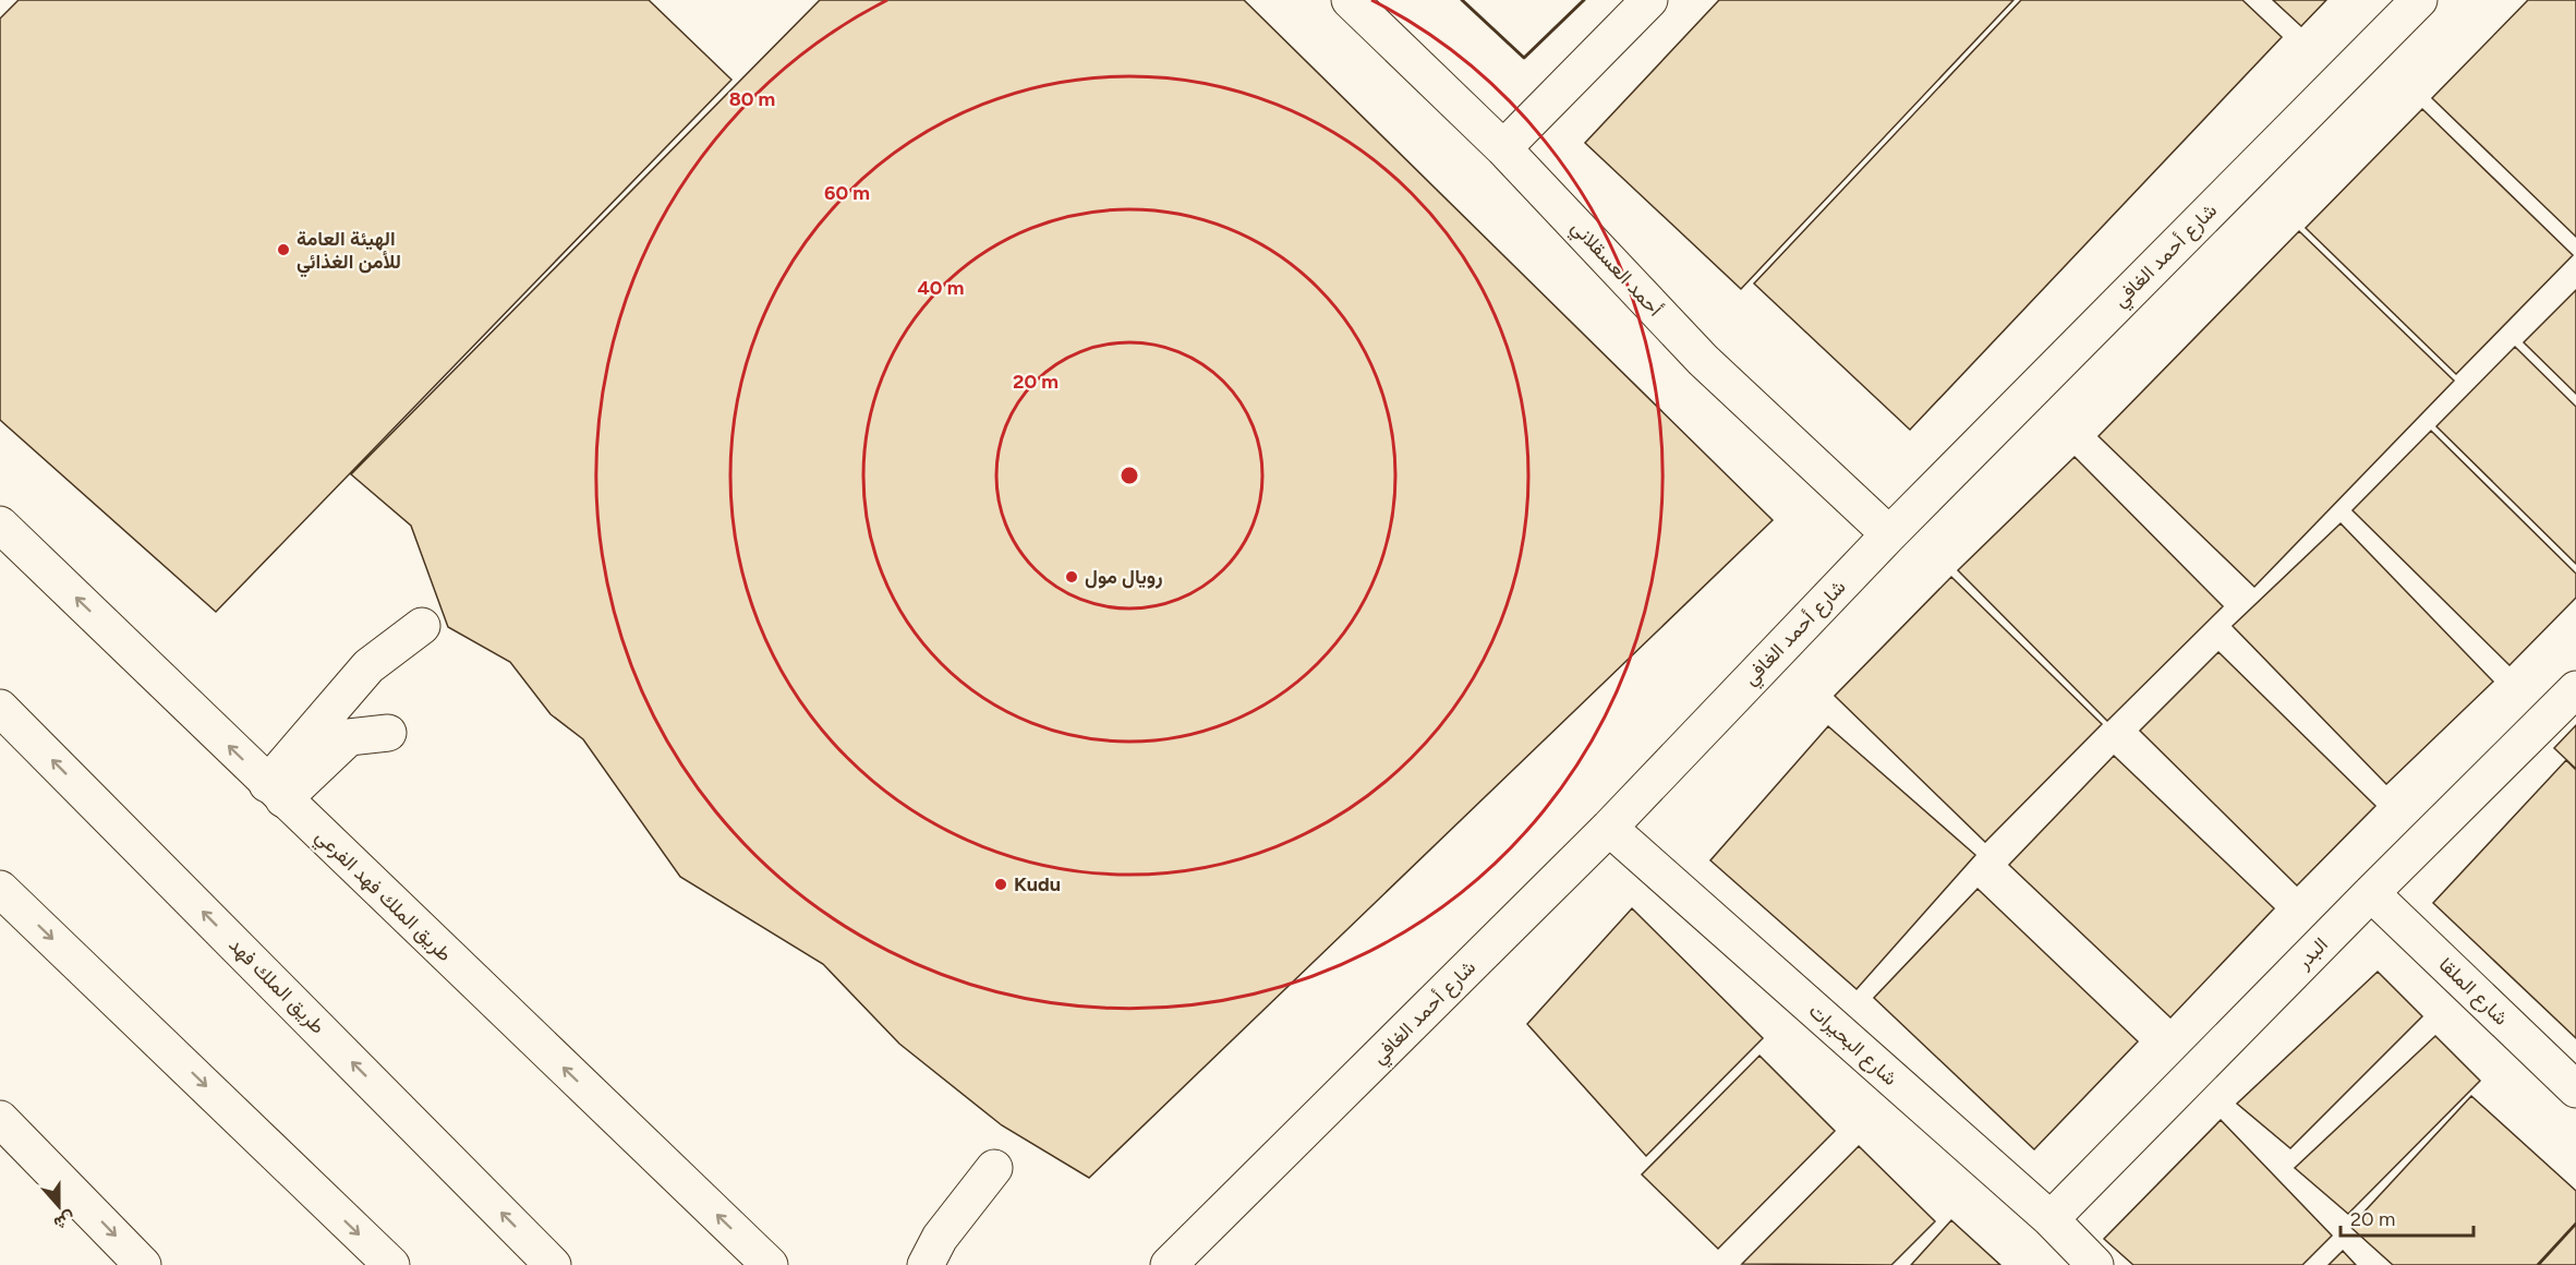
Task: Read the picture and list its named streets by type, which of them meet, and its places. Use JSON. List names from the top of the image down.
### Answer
{
  "streets": {
    "main road": [
      "شارع أحمد الغافي",
      "أحمد العسقلاني",
      "طريق الملك فهد الفرعي",
      "البدر",
      "طريق الملك فهد",
      "شارع الملقا",
      "شارع البحيرات"
    ]
  },
  "crossings": [
    ["شارع أحمد الغافي", "أحمد العسقلاني"],
    ["شارع أحمد الغافي", "شارع البحيرات"],
    ["البدر", "شارع الملقا"],
    ["البدر", "شارع البحيرات"]
  ],
  "places": ["الهيئة العامة للأمن الغذائي", "رويال مول", "Kudu"],
  "scale_bar": "20 m",
  "north": "bottom",
  "rings": [
    "80 m",
    "60 m",
    "40 m",
    "20 m"
  ]
}
